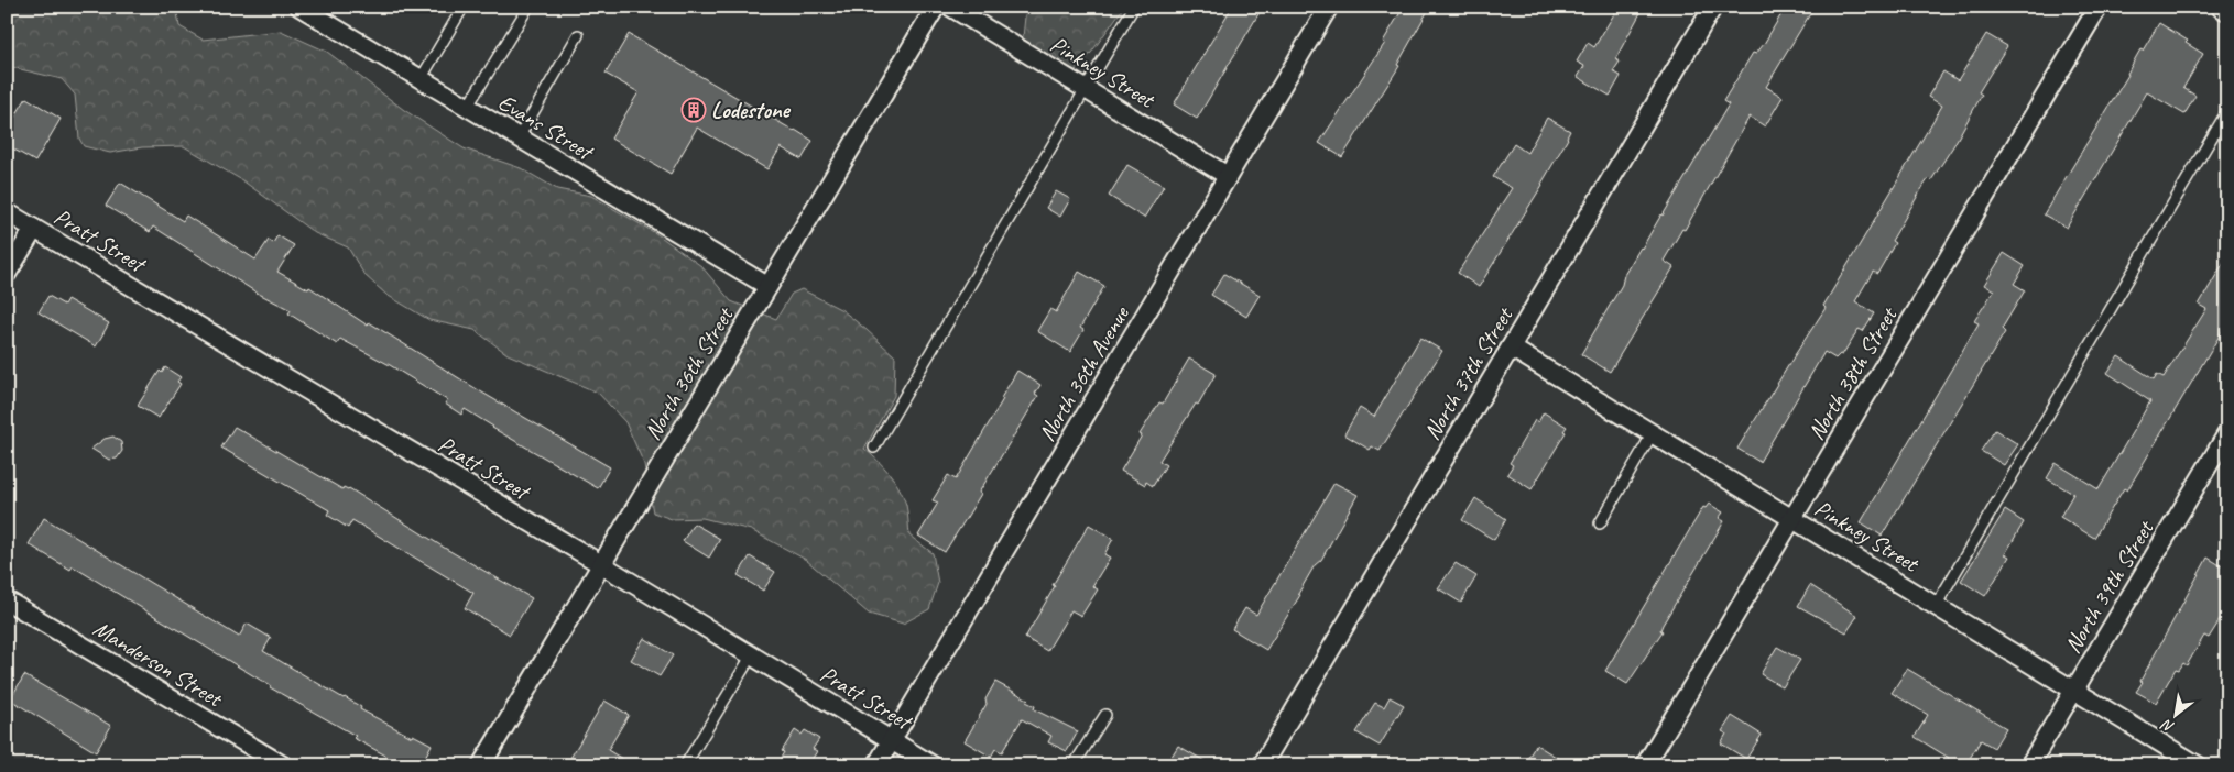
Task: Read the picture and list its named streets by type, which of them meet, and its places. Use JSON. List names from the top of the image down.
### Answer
{
  "streets": {
    "street": [
      "Pinkney Street",
      "Evans Street",
      "Pratt Street",
      "North 36th Street",
      "North 36th Avenue",
      "North 37th Street",
      "North 38th Street",
      "North 39th Street",
      "Manderson Street"
    ]
  },
  "crossings": [
    ["Pinkney Street", "North 36th Avenue"],
    ["Pinkney Street", "North 37th Street"],
    ["Pinkney Street", "North 38th Street"],
    ["Pinkney Street", "North 39th Street"],
    ["Evans Street", "North 36th Street"],
    ["Pratt Street", "North 36th Street"],
    ["Pratt Street", "North 36th Avenue"]
  ],
  "places": {
    "building": ["Lodestone"]
  },
  "north": "bottom left"
}
